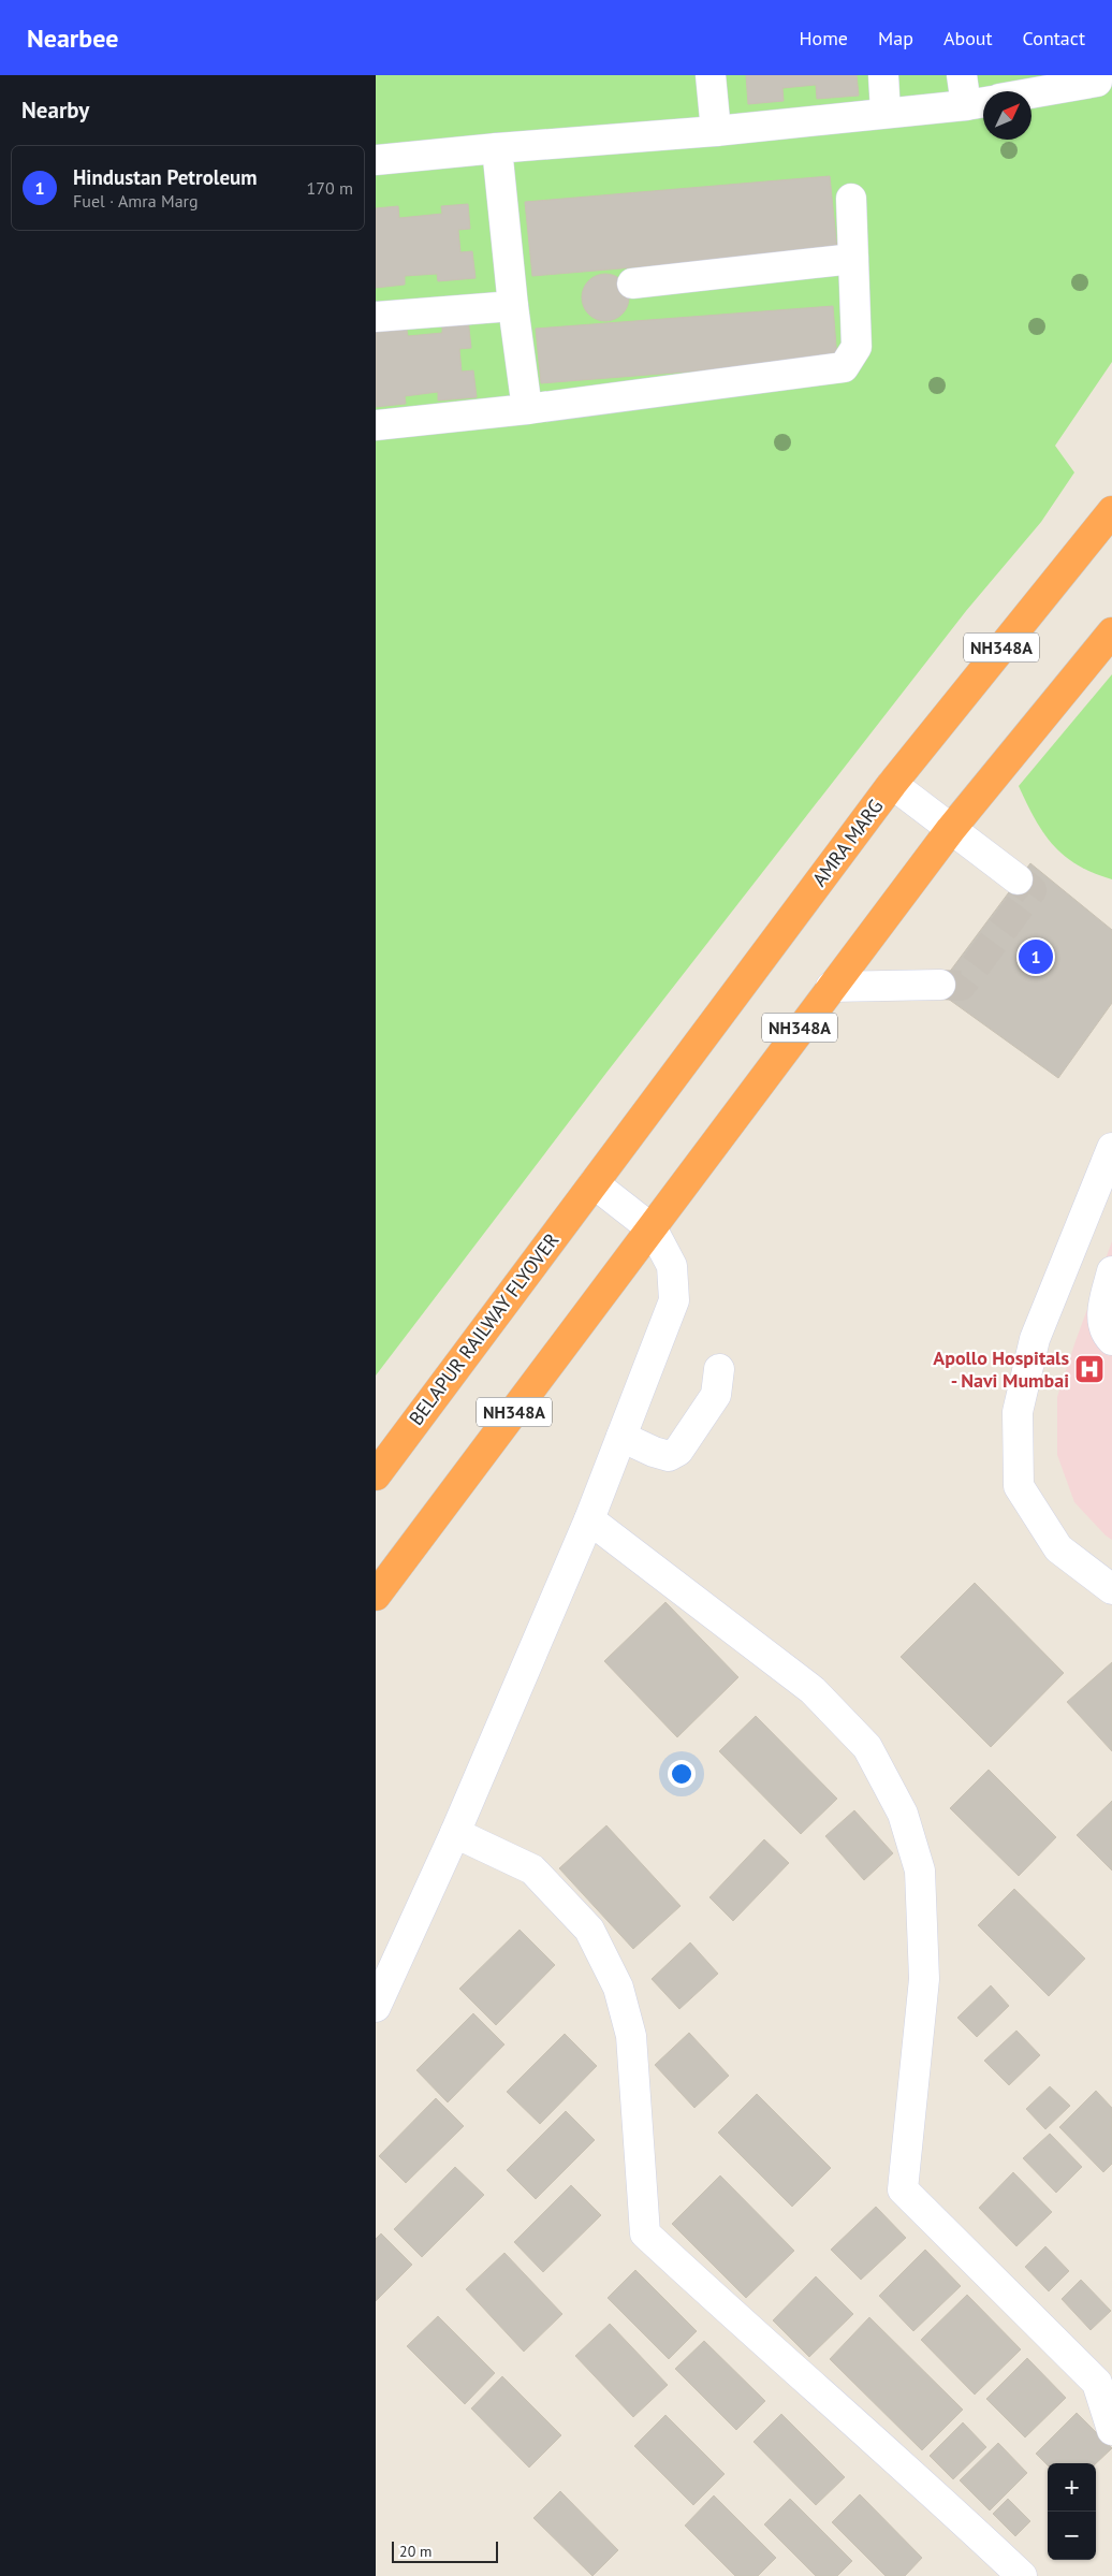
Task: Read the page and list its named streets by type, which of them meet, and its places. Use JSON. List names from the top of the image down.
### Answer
{
  "streets": {
    "highway": ["NH348A", "AMRA MARG", "BELAPUR RAILWAY FLYOVER"]
  },
  "crossings": [
    ["AMRA MARG", "BELAPUR RAILWAY FLYOVER"]
  ],
  "places": {
    "hospital": ["Apollo Hospitals - Navi Mumbai"]
  },
  "scale_bar": "20 m",
  "north": "top right",
  "page": {
    "header": "Nearbee",
    "nav": [
      "Home",
      "Map",
      "About",
      "Contact"
    ],
    "heading": "Nearby",
    "list": [
      {
        "mark": "1",
        "name": "Hindustan Petroleum",
        "note": "Fuel · Amra Marg",
        "value": "170 m"
      }
    ],
    "pins": "1",
    "map_buttons": ["+", "−"],
    "scale": "20 m"
  }
}
